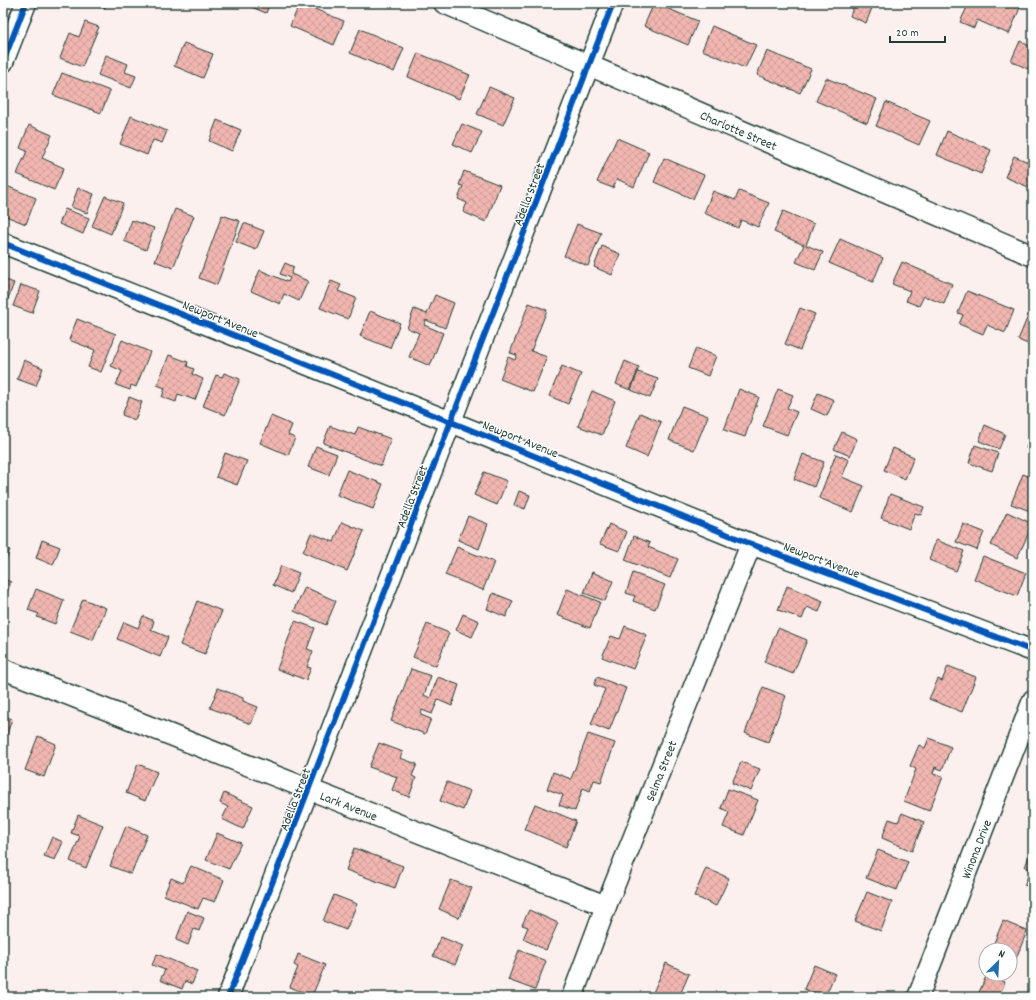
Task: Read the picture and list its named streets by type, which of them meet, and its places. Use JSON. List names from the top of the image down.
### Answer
{
  "streets": {
    "street": [
      "Charlotte Street",
      "Adella Street",
      "Newport Avenue",
      "Selma Street",
      "Lark Avenue",
      "Winona Drive"
    ]
  },
  "crossings": [
    ["Charlotte Street", "Adella Street"],
    ["Adella Street", "Newport Avenue"],
    ["Adella Street", "Lark Avenue"],
    ["Newport Avenue", "Selma Street"],
    ["Selma Street", "Lark Avenue"]
  ],
  "scale_bar": "20 m",
  "north": "top right"
}
